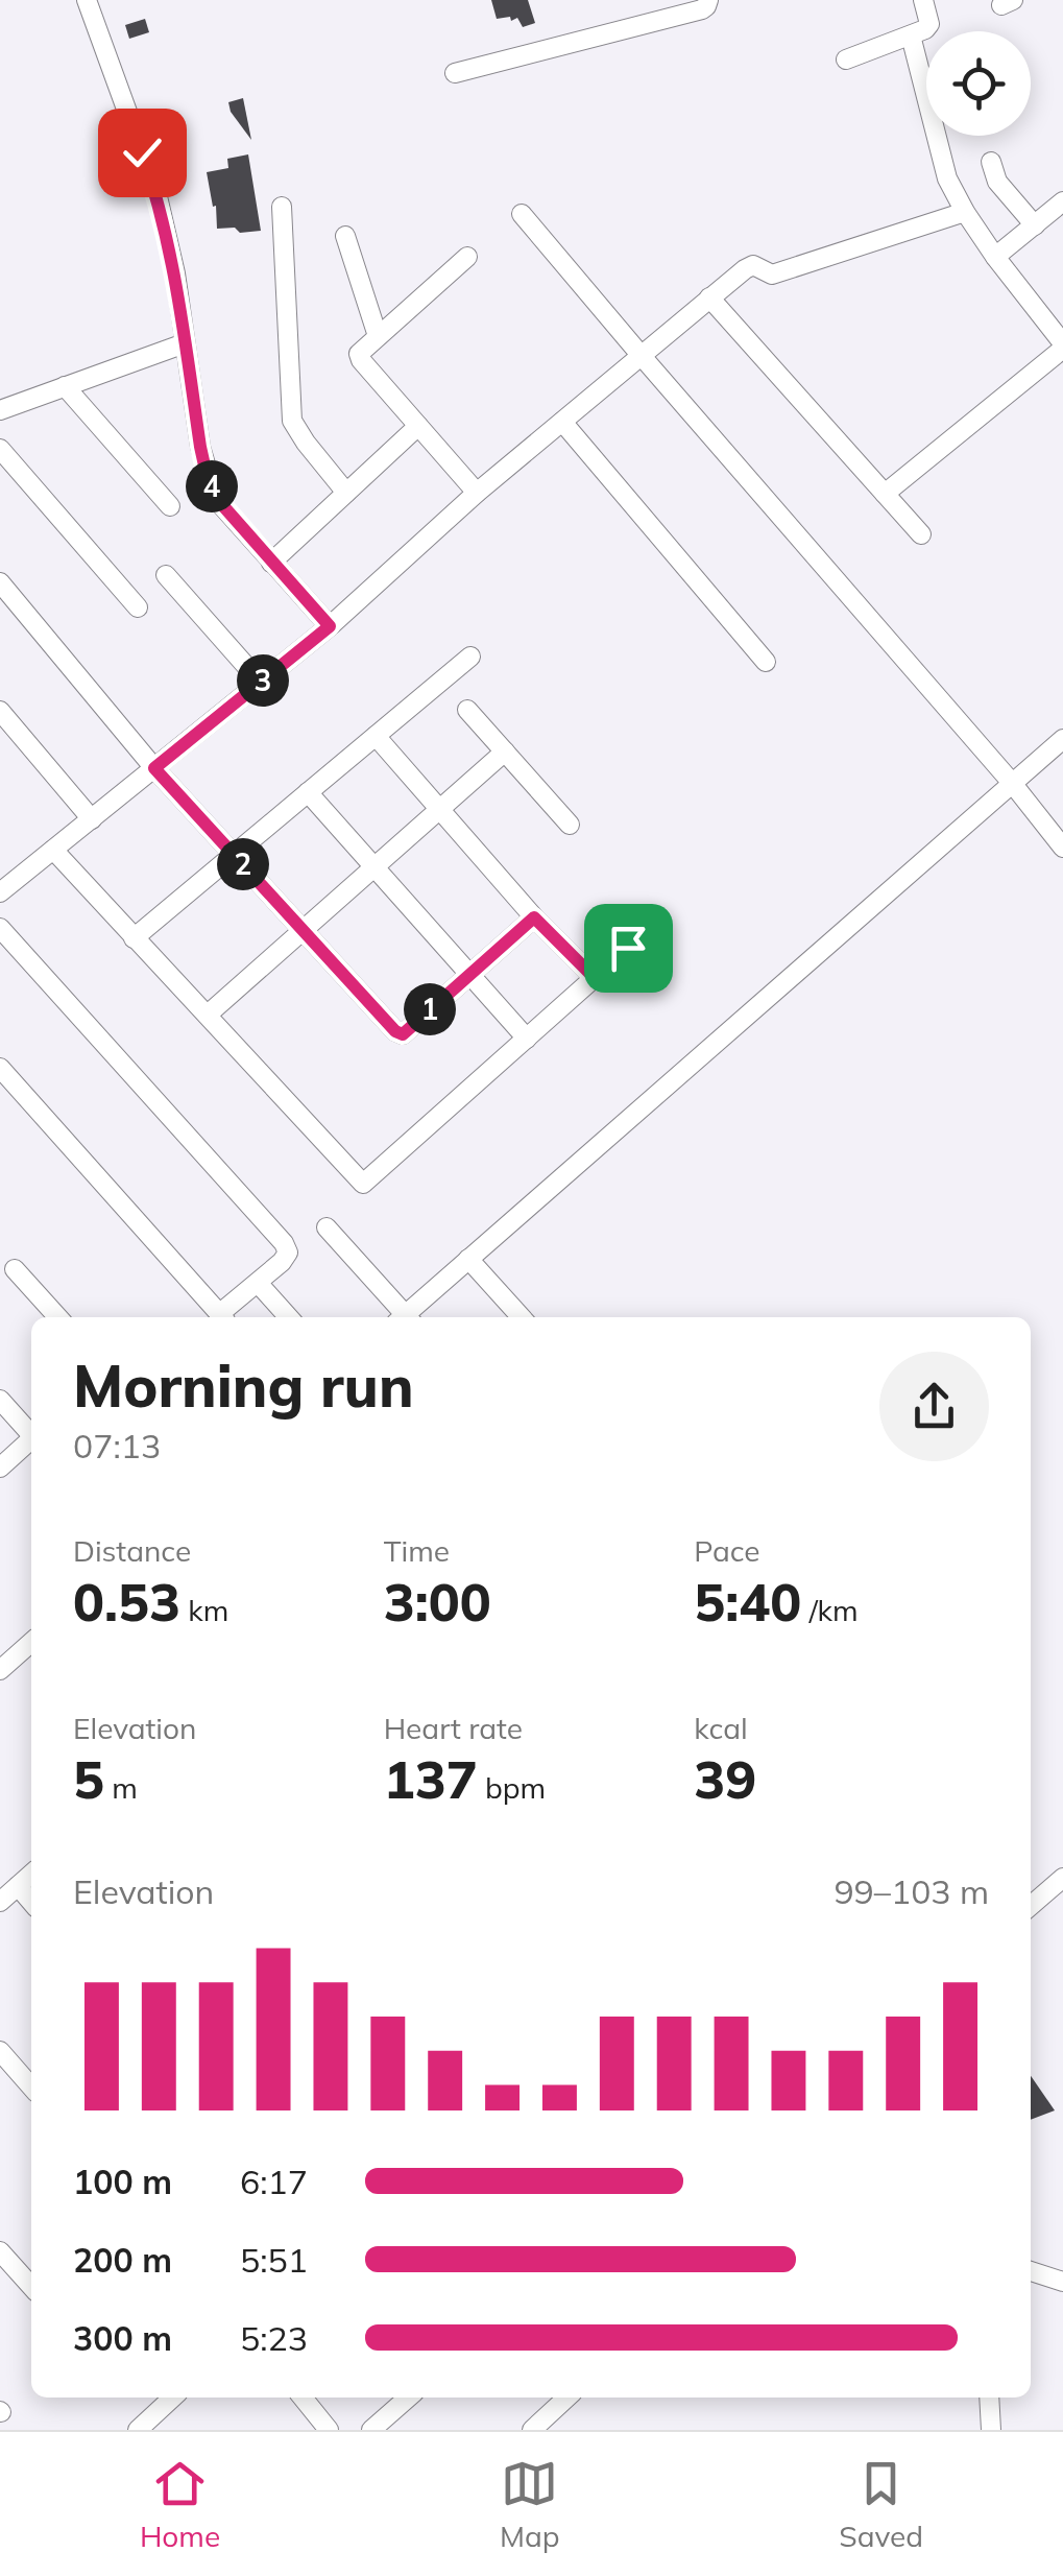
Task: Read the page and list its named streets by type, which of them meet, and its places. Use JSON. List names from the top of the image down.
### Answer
{
  "page": {
    "pins": [
      "4",
      "3",
      "2",
      "1"
    ],
    "heading": ["Morning run", "07:13"],
    "stats": [
      ["Distance", "0.53 km"],
      ["Time", "3:00"],
      ["Pace", "5:40 /km"],
      ["Elevation", "5 m"],
      ["Heart rate", "137 bpm"],
      ["kcal", "39"]
    ],
    "chart": ["Elevation", "99–103 m"],
    "list": [
      {
        "name": "100 m",
        "note": "6:17"
      },
      {
        "name": "200 m",
        "note": "5:51"
      },
      {
        "name": "300 m",
        "note": "5:23"
      }
    ],
    "tabs": ["Home", "Map", "Saved"]
  }
}
